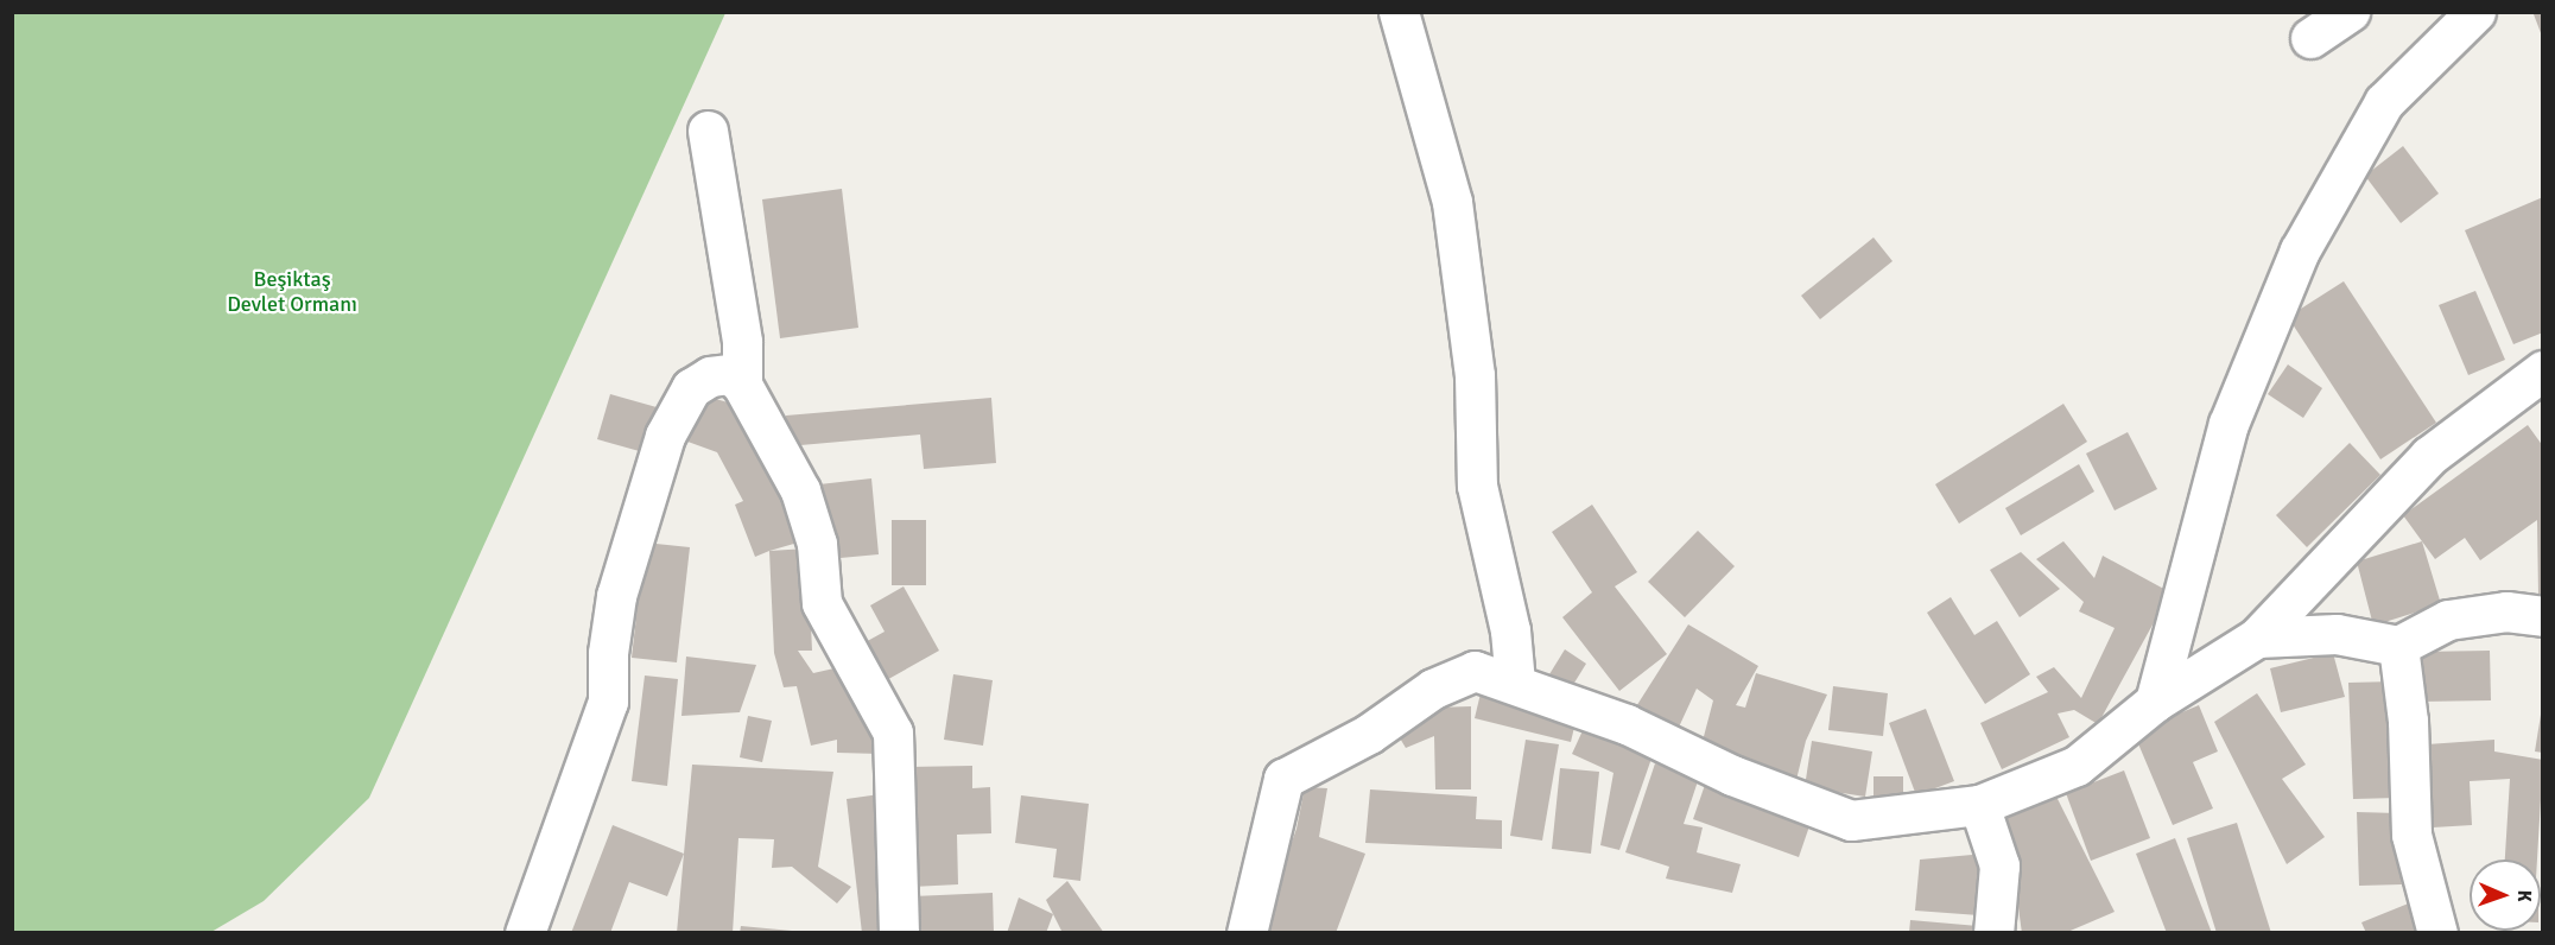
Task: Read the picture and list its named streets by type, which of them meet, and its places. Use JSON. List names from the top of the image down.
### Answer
{
  "parks": ["Beşiktaş Devlet Ormanı"],
  "north": "right"
}
